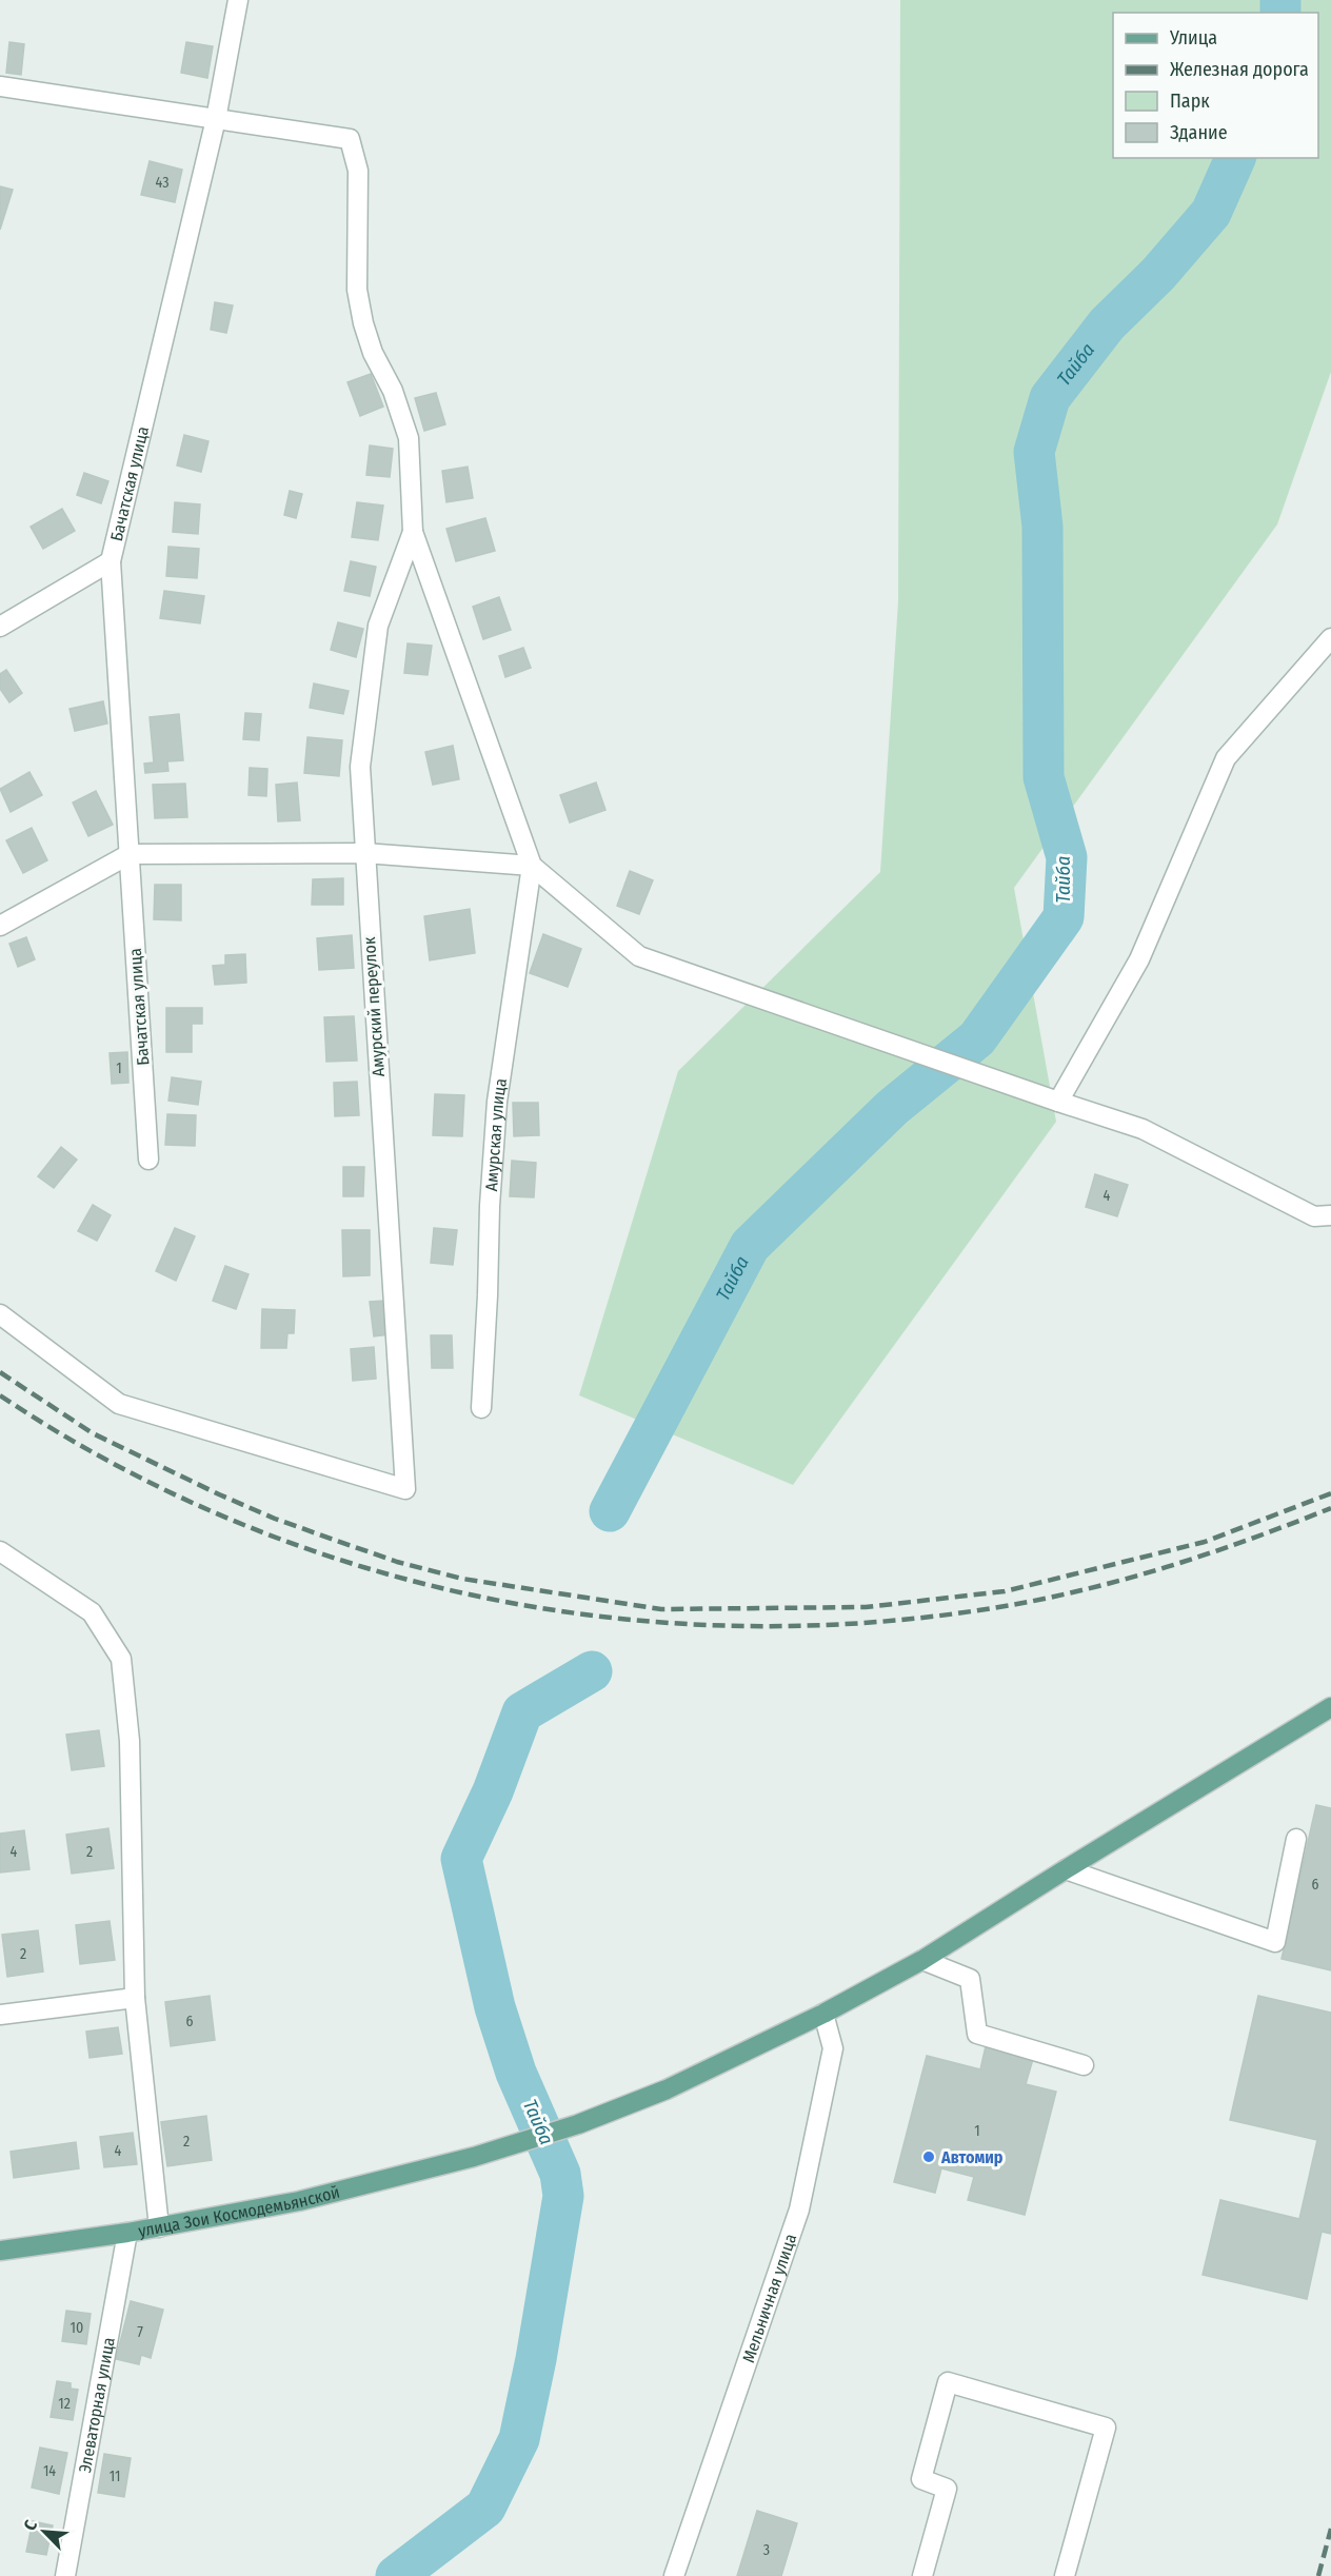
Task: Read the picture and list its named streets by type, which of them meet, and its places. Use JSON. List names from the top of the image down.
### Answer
{
  "streets": {
    "main road": ["улица Зои Космодемьянской"],
    "street": [
      "Бачатская улица",
      "Амурский переулок",
      "Амурская улица",
      "Мельничная улица",
      "Элеваторная улица"
    ]
  },
  "crossings": [
    ["улица Зои Космодемьянской", "Мельничная улица"],
    ["улица Зои Космодемьянской", "Элеваторная улица"]
  ],
  "water": ["Тайба"],
  "places": ["Автомир"],
  "house_numbers": [
    "43",
    "1",
    "4",
    "4",
    "2",
    "6",
    "2",
    "6",
    "1",
    "2",
    "4",
    "10",
    "7",
    "12",
    "14",
    "11",
    "3"
  ],
  "legend": [
    "Улица",
    "Железная дорога",
    "Парк",
    "Здание"
  ],
  "north": "top left"
}
